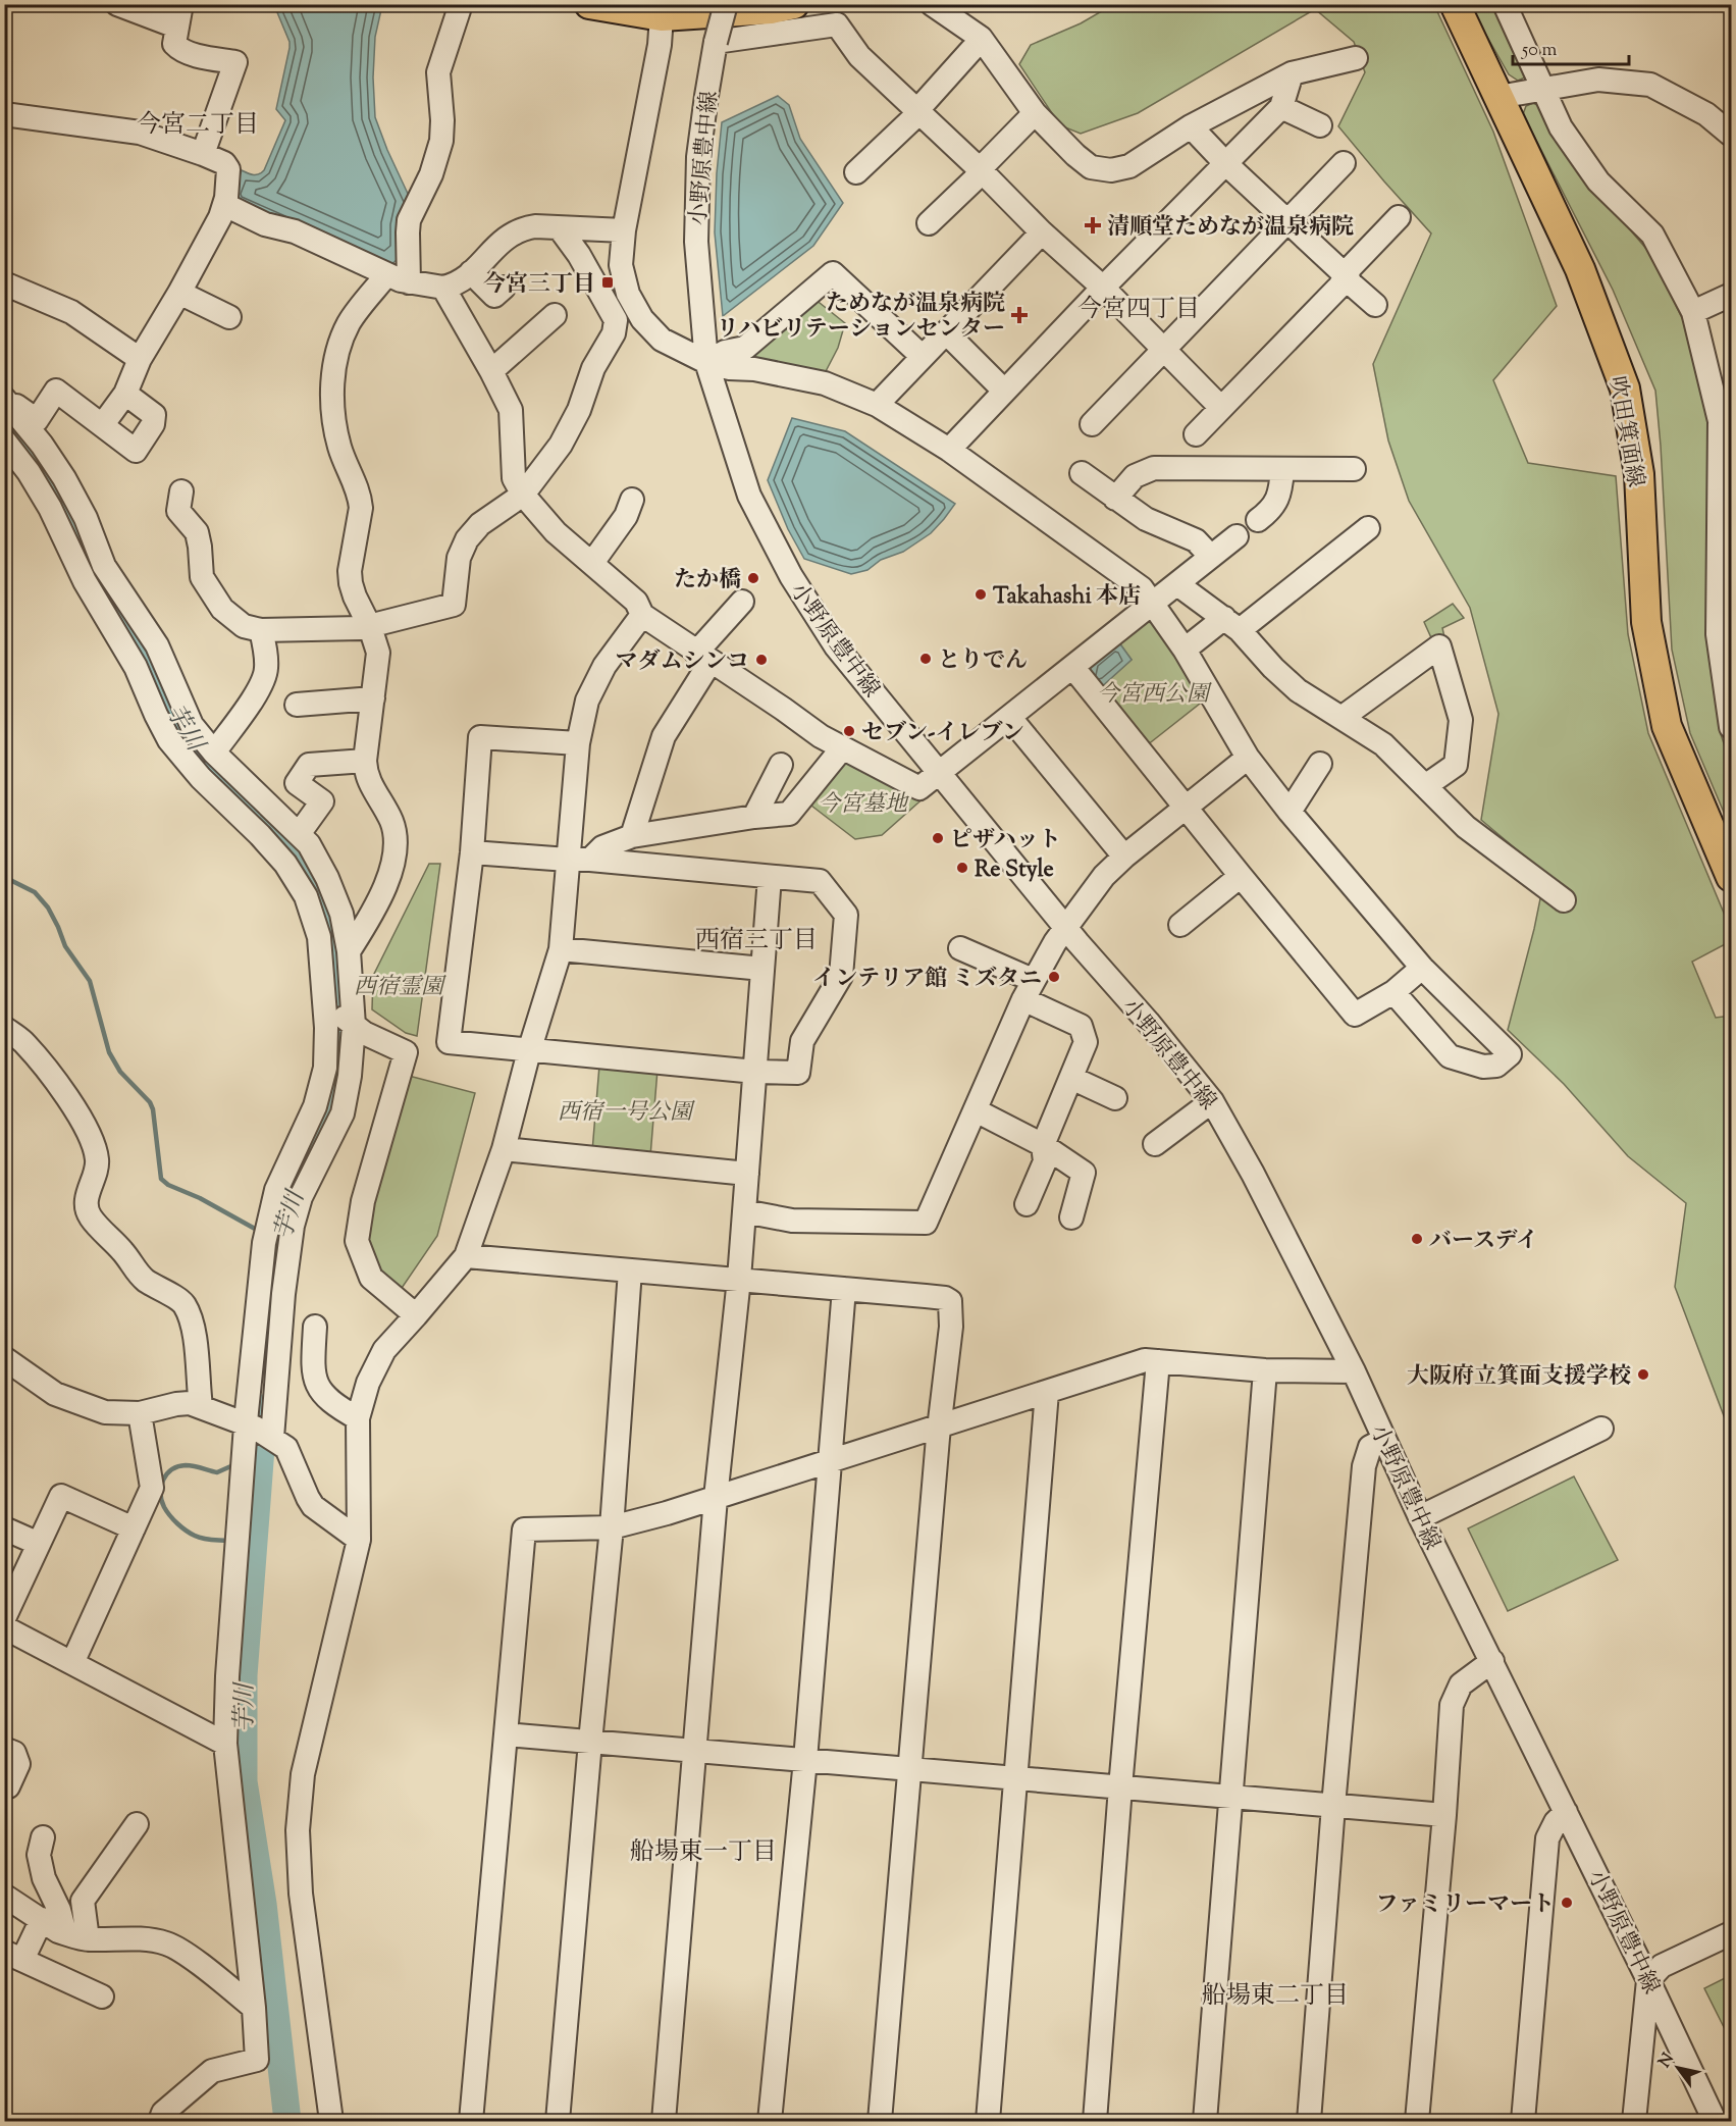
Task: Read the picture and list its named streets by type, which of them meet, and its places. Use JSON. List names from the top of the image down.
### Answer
{
  "streets": {
    "main road": ["吹田箕面線"],
    "street": ["小野原豊中線"]
  },
  "districts": [
    "今宮二丁目",
    "今宮四丁目",
    "西宿三丁目",
    "船場東一丁目",
    "船場東二丁目"
  ],
  "water": ["芋川"],
  "parks": [
    "今宮西公園",
    "今宮墓地",
    "西宿霊園",
    "西宿一号公園"
  ],
  "places": {
    "health": ["清順堂ためなが温泉病院", "ためなが温泉病院 リハビリテーションセンター"],
    "transit": ["今宮三丁目"],
    "other": [
      "たか橋",
      "Takahashi 本店",
      "とりでん",
      "マダムシンコ",
      "セブン-イレブン",
      "ピザハット",
      "Re Style",
      "インテリア館 ミズタニ",
      "バースデイ",
      "大阪府立箕面支援学校",
      "ファミリーマート"
    ]
  },
  "scale_bar": "50 m",
  "north": "top left"
}
